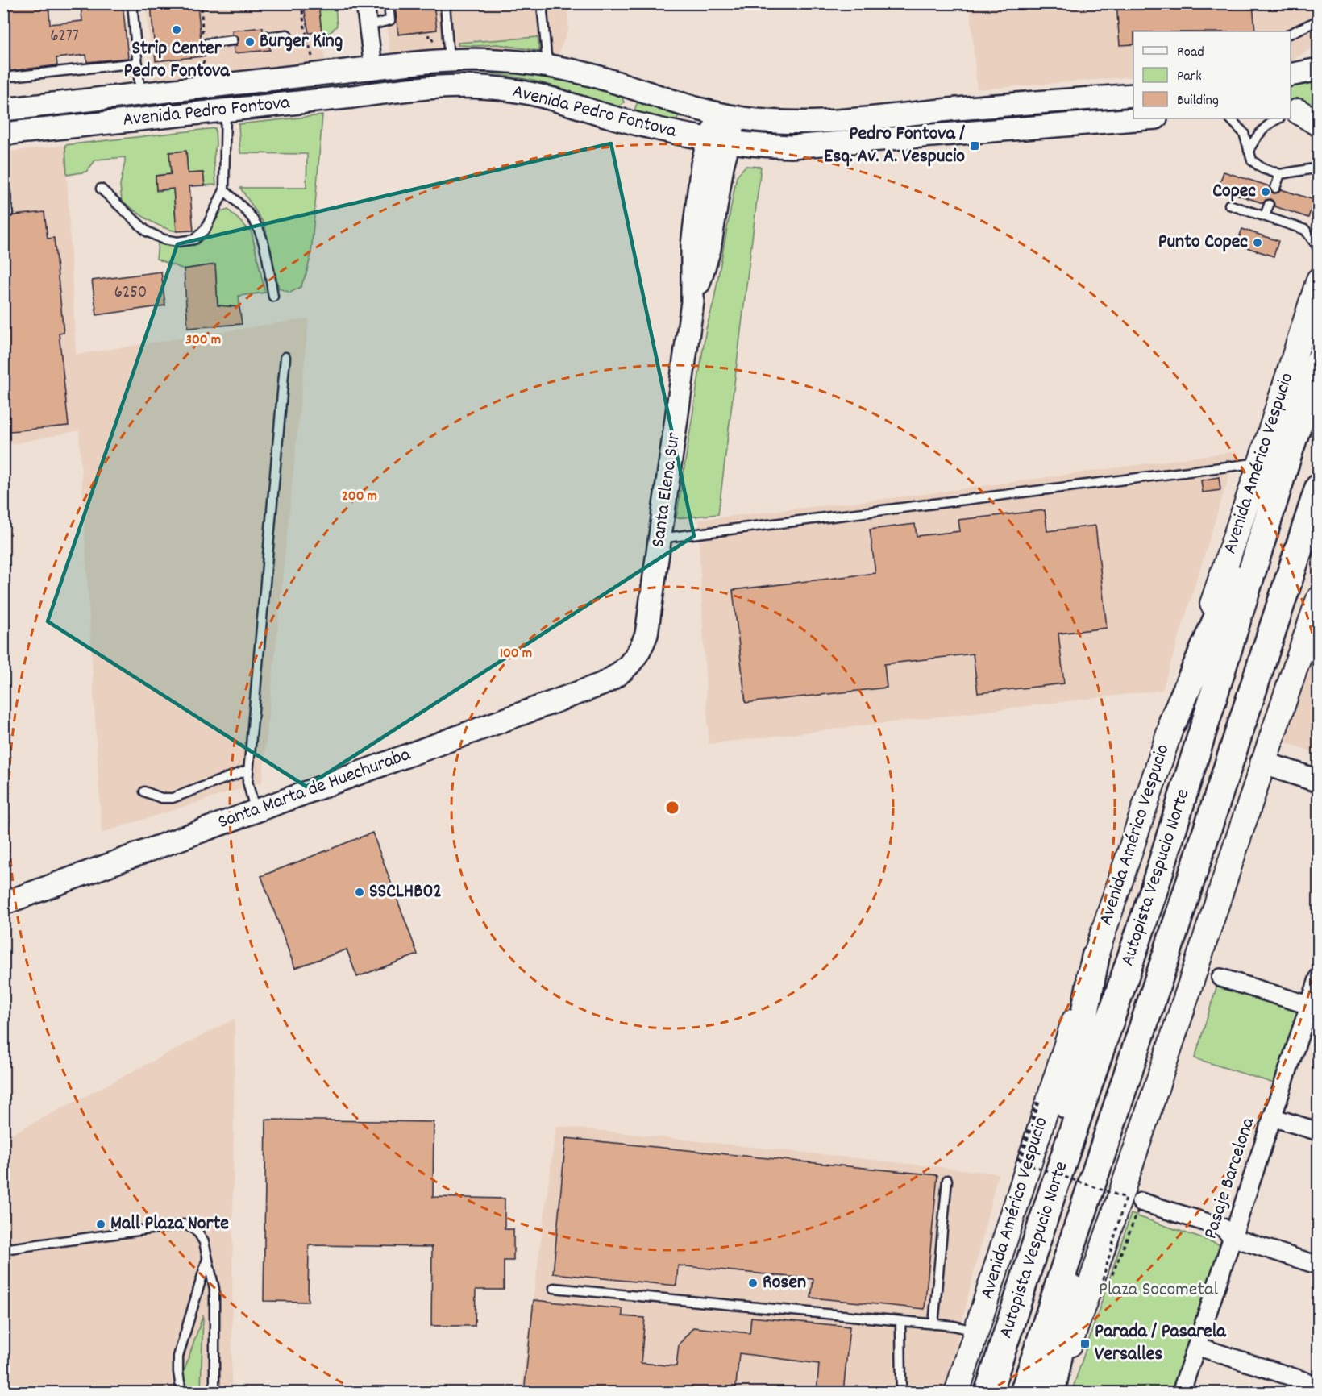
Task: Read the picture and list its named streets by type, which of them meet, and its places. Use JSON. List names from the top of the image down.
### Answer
{
  "streets": {
    "highway": ["Autopista Vespucio Norte"],
    "main road": ["Avenida Américo Vespucio"],
    "street": [
      "Avenida Pedro Fontova",
      "Santa Elena Sur",
      "Santa Marta de Huechuraba",
      "Pasaje Barcelona"
    ]
  },
  "crossings": [
    ["Avenida Pedro Fontova", "Santa Elena Sur"],
    ["Santa Elena Sur", "Santa Marta de Huechuraba"]
  ],
  "parks": ["Plaza Socometal"],
  "places": {
    "other": [
      "Strip Center Pedro Fontova",
      "Burger King",
      "Copec",
      "Punto Copec",
      "SSCLHB02",
      "Mall Plaza Norte",
      "Rosen"
    ],
    "transit": ["Pedro Fontova / Esq. Av. A. Vespucio", "Parada / Pasarela Versalles"]
  },
  "house_numbers": ["6277", "6250"],
  "legend": ["Road", "Park", "Building"],
  "rings": ["300 m", "200 m", "100 m"]
}
